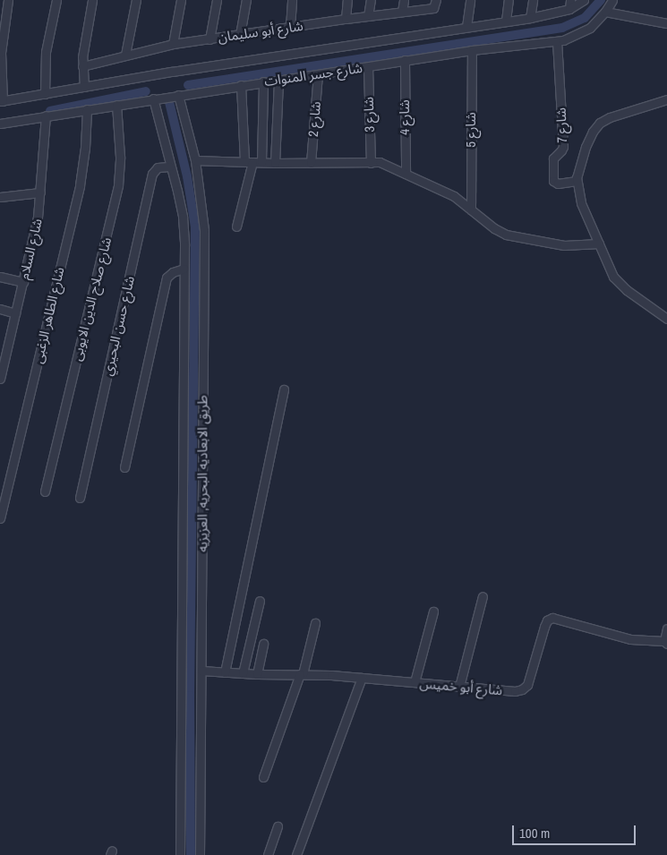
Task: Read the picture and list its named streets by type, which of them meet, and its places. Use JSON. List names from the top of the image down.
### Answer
{
  "streets": {
    "street": [
      "شارع أبو سليمان",
      "شارع جسر المنوات",
      "شارع 3",
      "شارع 4",
      "شارع 2",
      "شارع 7",
      "شارع 5",
      "شارع السلام",
      "شارع صلاح الدين الايوبى",
      "شارع الطاهر الزغبى",
      "شارع حسن البحيري",
      "طريق الابعاديه البحريه, العزيزيه",
      "شارع أبو خميس"
    ]
  },
  "crossings": [
    ["شارع جسر المنوات", "شارع 3"],
    ["شارع جسر المنوات", "شارع 4"],
    ["شارع جسر المنوات", "شارع 2"],
    ["شارع جسر المنوات", "شارع 7"],
    ["شارع جسر المنوات", "شارع 5"],
    ["شارع جسر المنوات", "شارع السلام"],
    ["شارع جسر المنوات", "شارع صلاح الدين الايوبى"],
    ["شارع جسر المنوات", "شارع الطاهر الزغبى"],
    ["شارع جسر المنوات", "طريق الابعاديه البحريه, العزيزيه"],
    ["شارع حسن البحيري", "طريق الابعاديه البحريه, العزيزيه"],
    ["طريق الابعاديه البحريه, العزيزيه", "شارع أبو خميس"]
  ],
  "scale_bar": "100 m"
}
